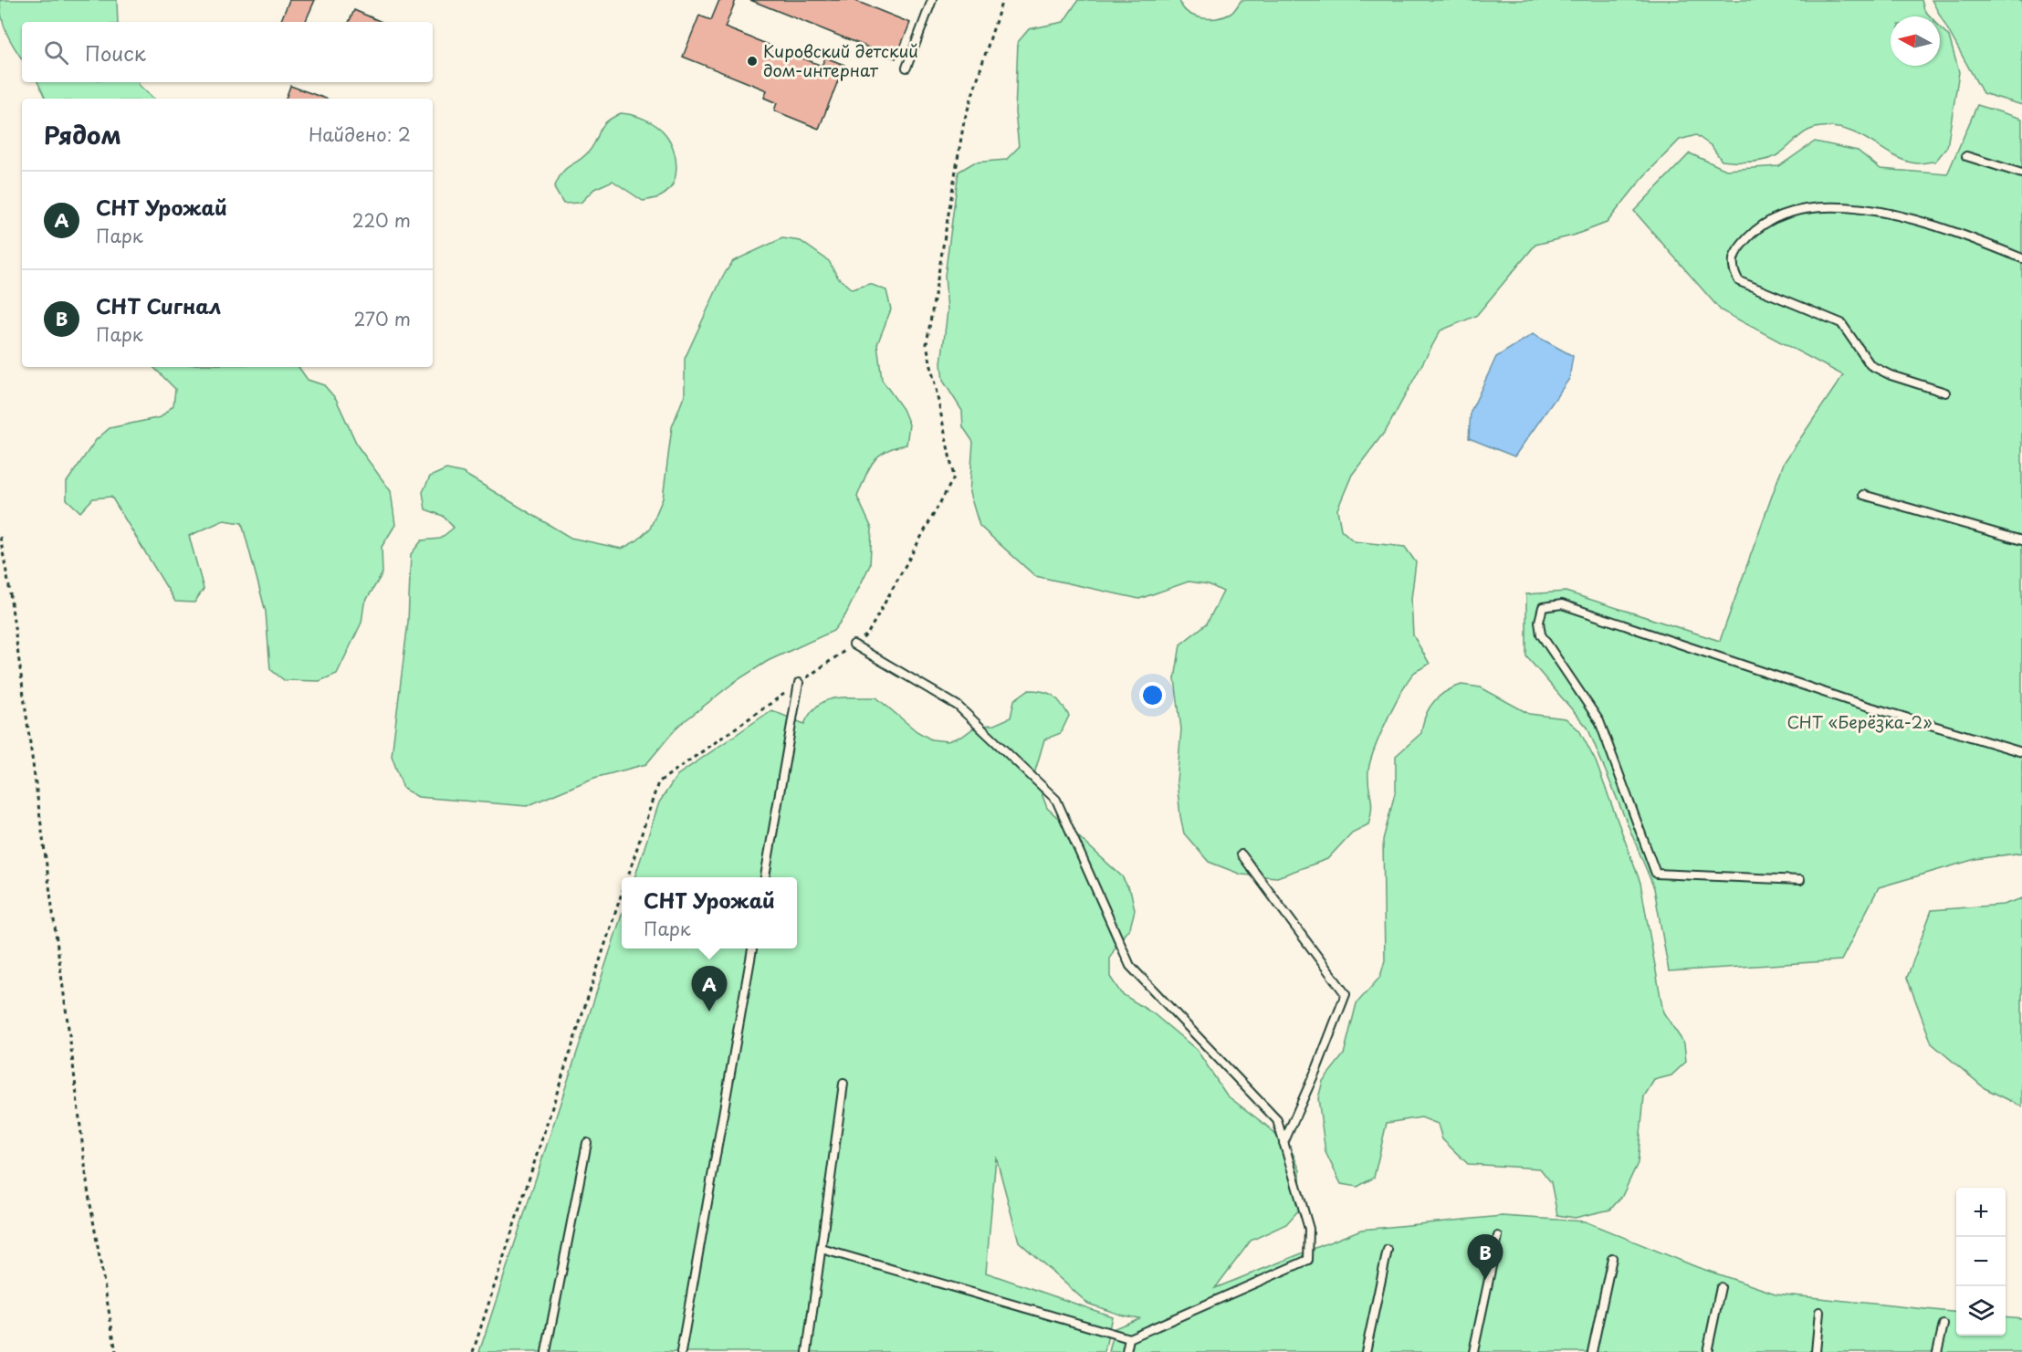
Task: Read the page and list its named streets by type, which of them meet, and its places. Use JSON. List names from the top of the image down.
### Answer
{
  "parks": ["СНТ «Берёзка-2»"],
  "places": ["Кировский детский дом-интернат"],
  "north": "left",
  "page": {
    "search": "Поиск",
    "heading": ["Рядом", "Найдено: 2"],
    "list": [
      {
        "mark": "A",
        "name": "СНТ Урожай",
        "note": "Парк",
        "value": "220 m"
      },
      {
        "mark": "B",
        "name": "СНТ Сигнал",
        "note": "Парк",
        "value": "270 m"
      }
    ],
    "popup": ["СНТ Урожай", "Парк"],
    "pins": ["A", "B"],
    "map_buttons": ["+", "−"]
  }
}
